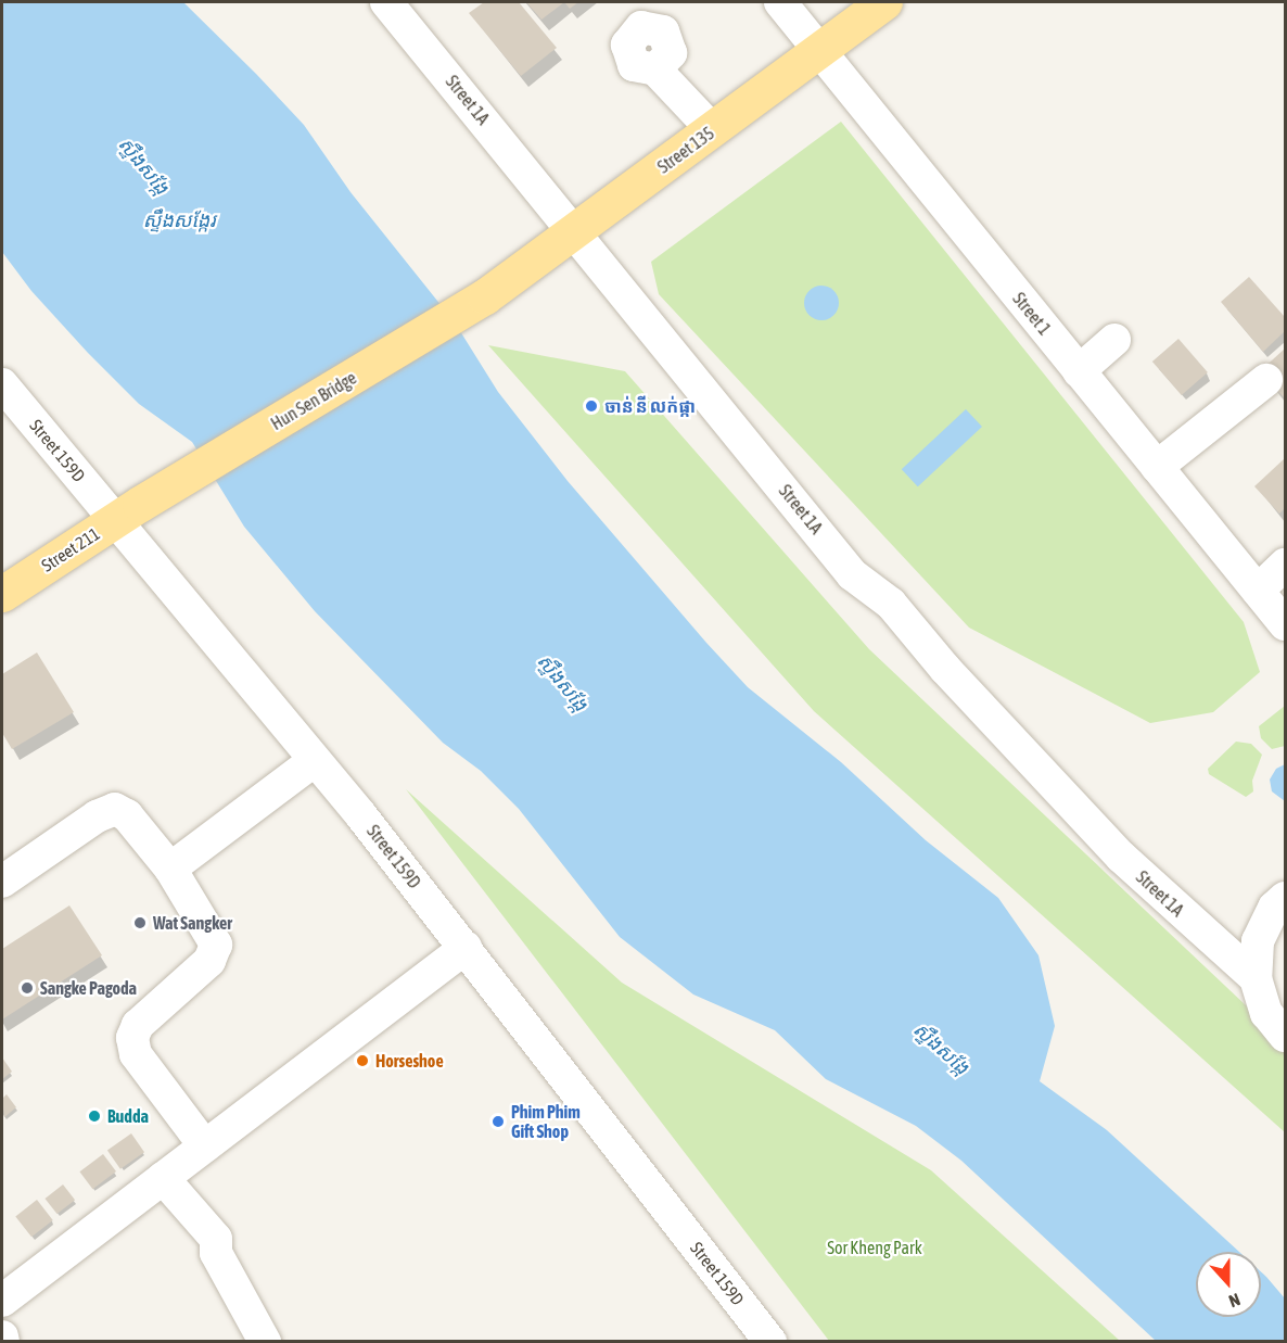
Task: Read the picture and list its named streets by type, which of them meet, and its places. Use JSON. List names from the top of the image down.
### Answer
{
  "streets": {
    "main road": ["Street 135", "Hun Sen Bridge", "Street 211"],
    "street": ["Street 1A", "Street 1", "Street 159D"]
  },
  "crossings": [
    ["Street 1A", "Street 135"],
    ["Street 135", "Street 1"],
    ["Street 135", "Hun Sen Bridge"],
    ["Hun Sen Bridge", "Street 159D"],
    ["Hun Sen Bridge", "Street 211"],
    ["Street 159D", "Street 211"]
  ],
  "water": ["ស្ទឹងសង្កែ", "ស្ទឹងសង្កែរ"],
  "parks": ["Sor Kheng Park"],
  "places": [
    "ចាន់ នី លក់ផ្កា",
    "Wat Sangker",
    "Sangke Pagoda",
    "Horseshoe",
    "Budda",
    "Phim Phim Gift Shop"
  ],
  "north": "bottom"
}
